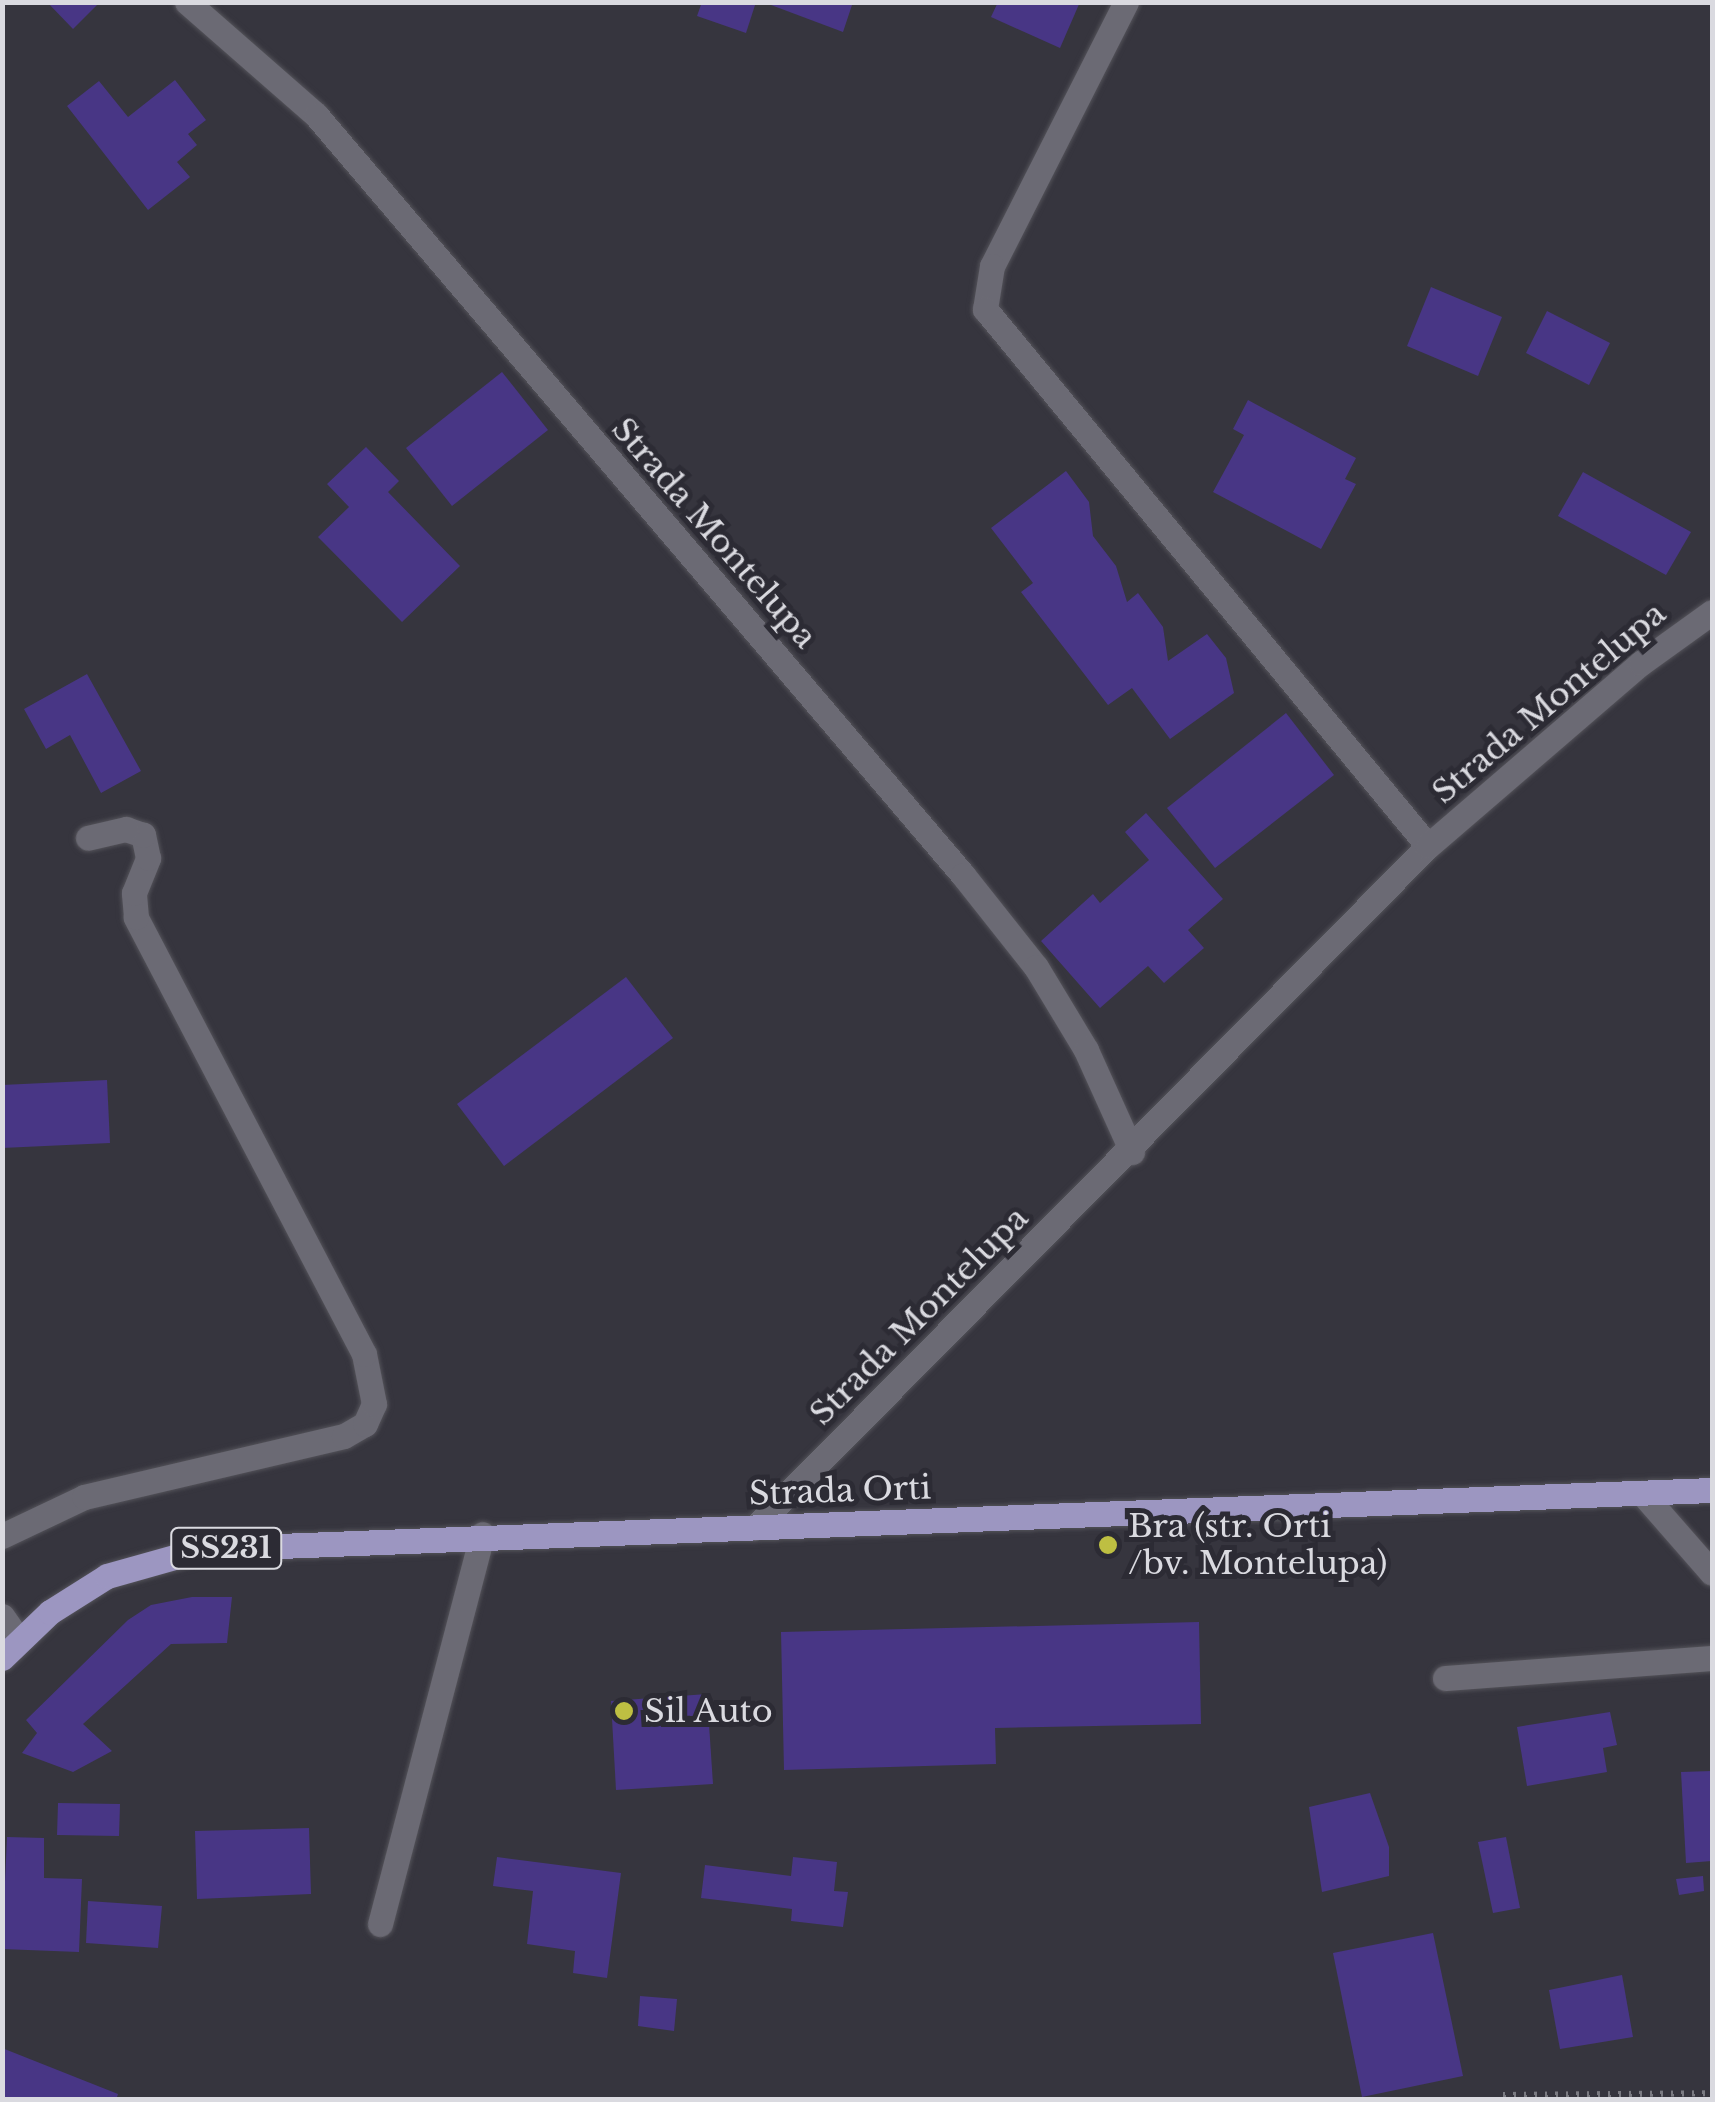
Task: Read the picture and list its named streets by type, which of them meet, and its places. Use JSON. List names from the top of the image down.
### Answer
{
  "streets": {
    "main road": ["Strada Orti", "SS231"],
    "street": ["Strada Montelupa"]
  },
  "crossings": [
    ["Strada Montelupa", "Strada Orti"]
  ],
  "places": ["Bra (str. Orti /bv. Montelupa)", "Sil Auto"]
}
